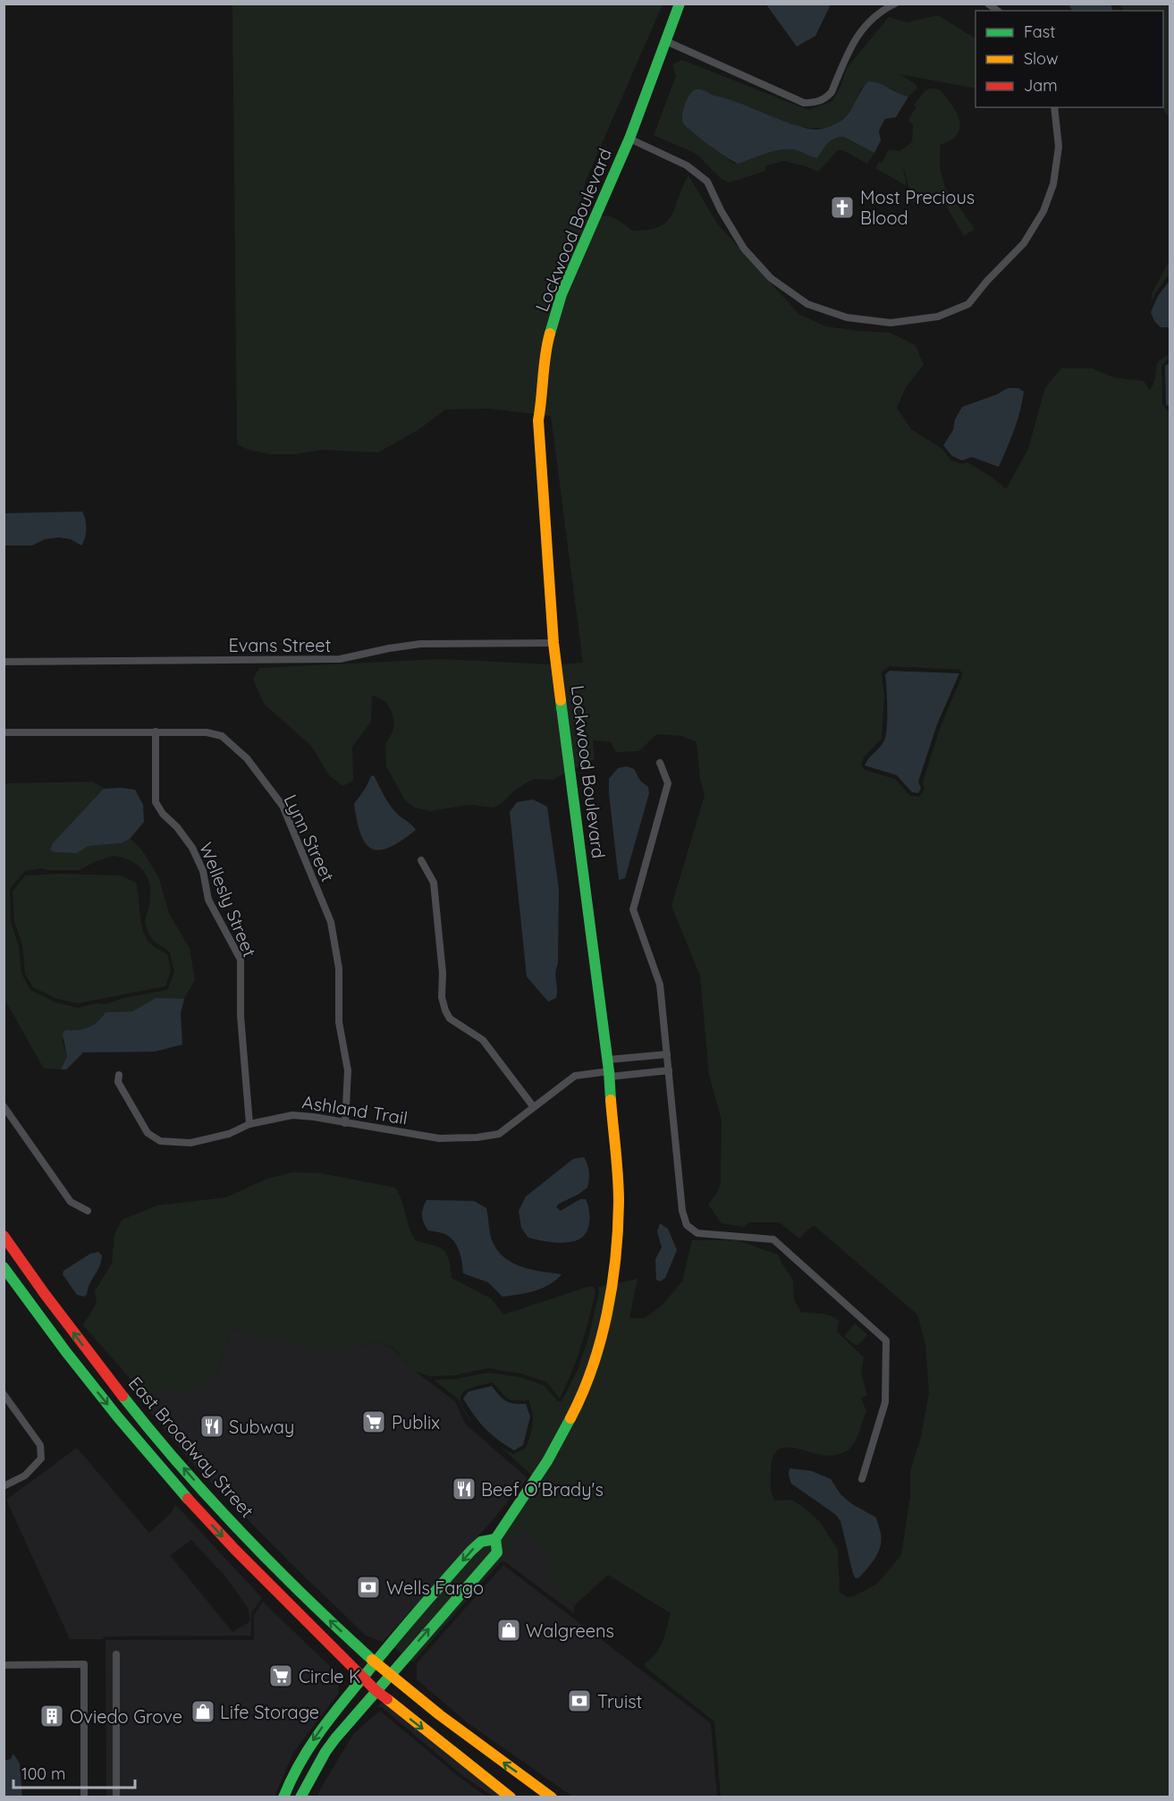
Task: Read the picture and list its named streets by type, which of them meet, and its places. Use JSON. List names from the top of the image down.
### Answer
{
  "streets": {
    "street": [
      "Lockwood Boulevard",
      "Evans Street",
      "Lynn Street",
      "Wellesly Street",
      "Ashland Trail",
      "East Broadway Street"
    ]
  },
  "crossings": [
    ["Lockwood Boulevard", "Evans Street"],
    ["Lockwood Boulevard", "Ashland Trail"],
    ["Lockwood Boulevard", "East Broadway Street"],
    ["Lynn Street", "Wellesly Street"],
    ["Lynn Street", "Ashland Trail"],
    ["Wellesly Street", "Ashland Trail"]
  ],
  "places": {
    "church": ["Most Precious Blood"],
    "supermarket": ["Publix", "Circle K"],
    "restaurant": ["Subway", "Beef O'Brady's"],
    "bank": ["Wells Fargo", "Truist"],
    "shop": ["Walgreens", "Life Storage"],
    "building": ["Oviedo Grove"]
  },
  "legend": ["Fast", "Slow", "Jam"],
  "scale_bar": "100 m"
}
